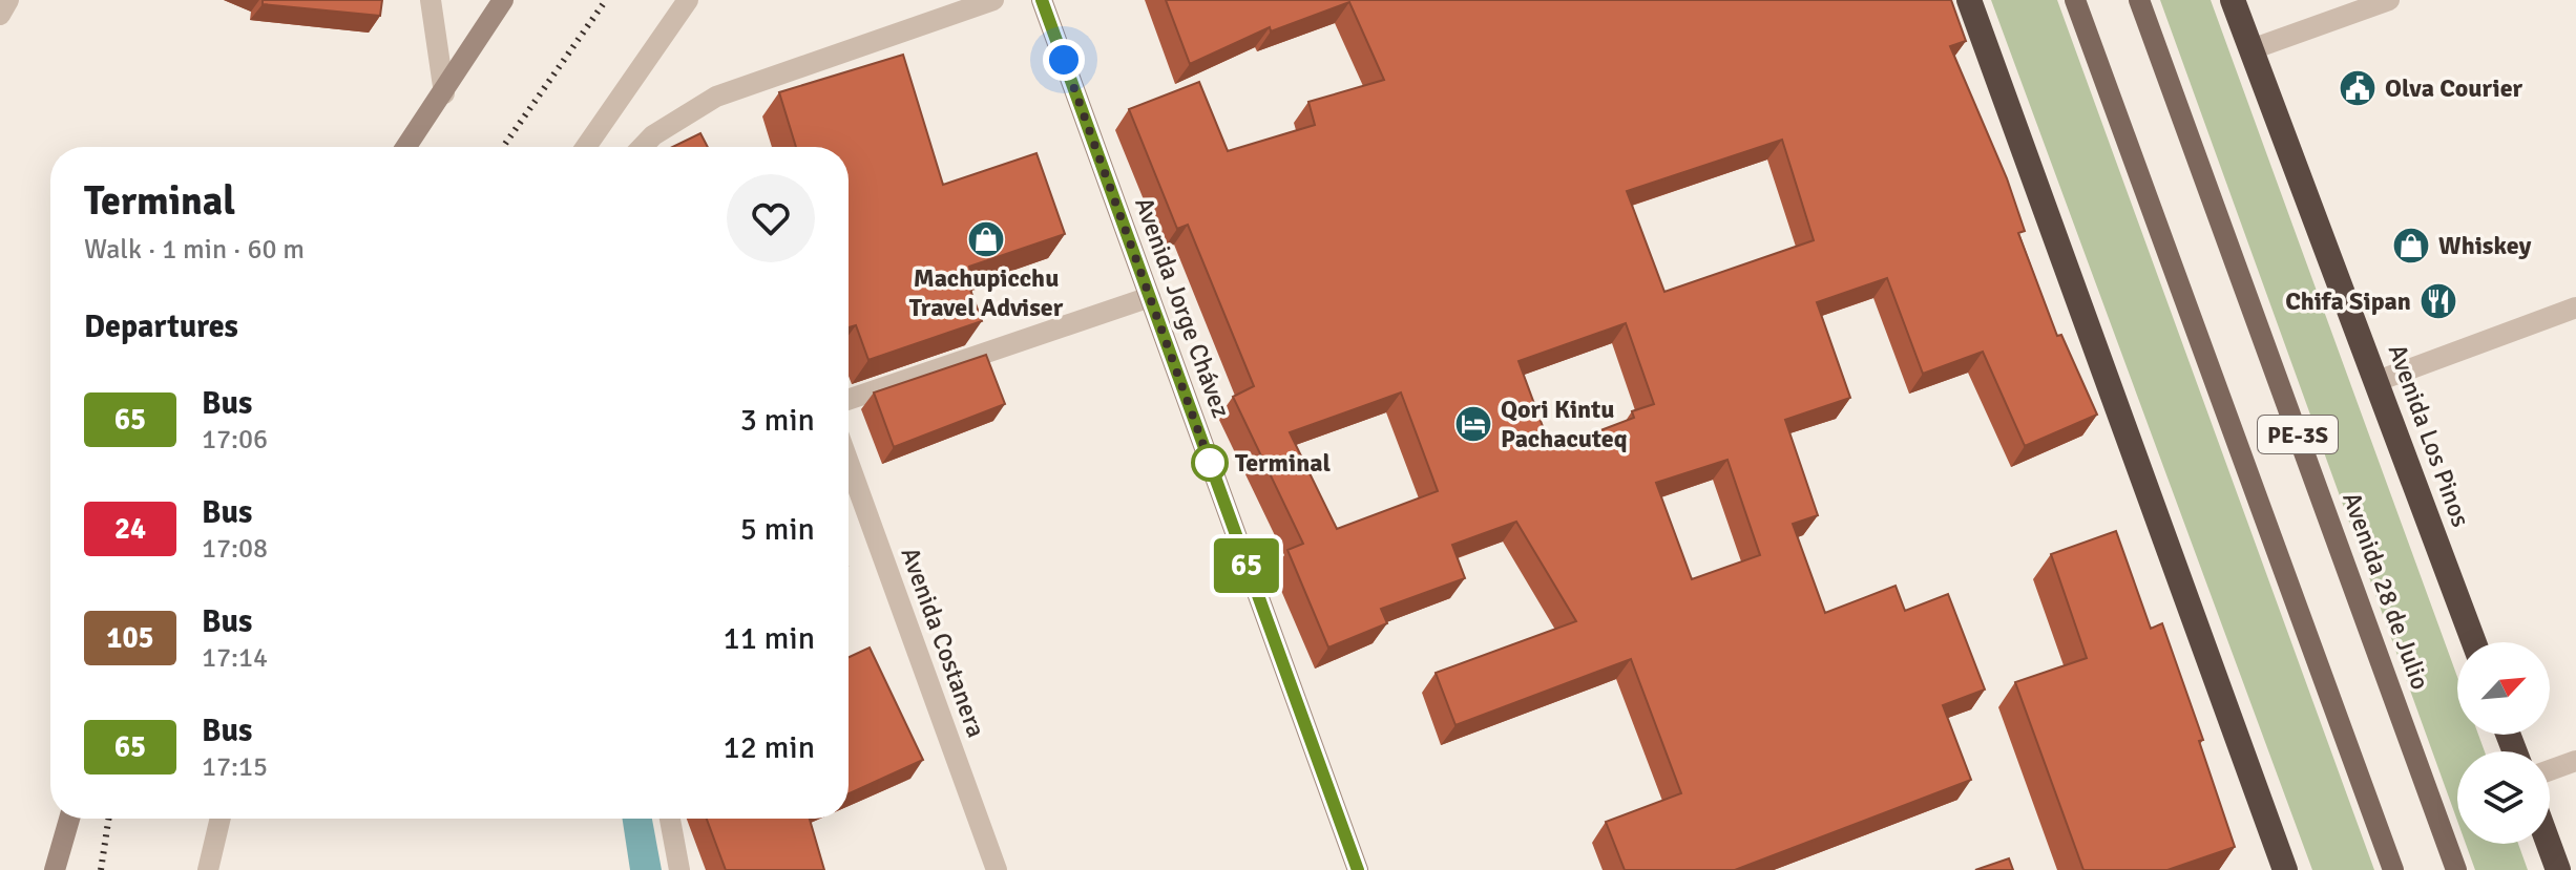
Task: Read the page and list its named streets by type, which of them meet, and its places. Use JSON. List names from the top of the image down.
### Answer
{
  "streets": {
    "highway": ["Avenida Los Pinos"],
    "main road": ["PE-3S", "Avenida 28 de Julio"],
    "street": ["Avenida Jorge Chávez", "Avenida Costanera"]
  },
  "places": {
    "public building": ["Olva Courier"],
    "shop": ["Machupicchu Travel Adviser", "Whiskey"],
    "restaurant": ["Chifa Sipan"],
    "hotel": ["Qori Kintu Pachacuteq"],
    "other": ["Terminal"]
  },
  "lines": ["bus line 65"],
  "north": "top right",
  "page": {
    "on_map": "65",
    "heading": [
      ["Terminal", "Walk · 1 min · 60 m"],
      "Departures"
    ],
    "list": [
      {
        "mark": "65",
        "name": "Bus",
        "note": "17:06",
        "value": "3 min"
      },
      {
        "mark": "24",
        "name": "Bus",
        "note": "17:08",
        "value": "5 min"
      },
      {
        "mark": "105",
        "name": "Bus",
        "note": "17:14",
        "value": "11 min"
      },
      {
        "mark": "65",
        "name": "Bus",
        "note": "17:15",
        "value": "12 min"
      }
    ]
  }
}
